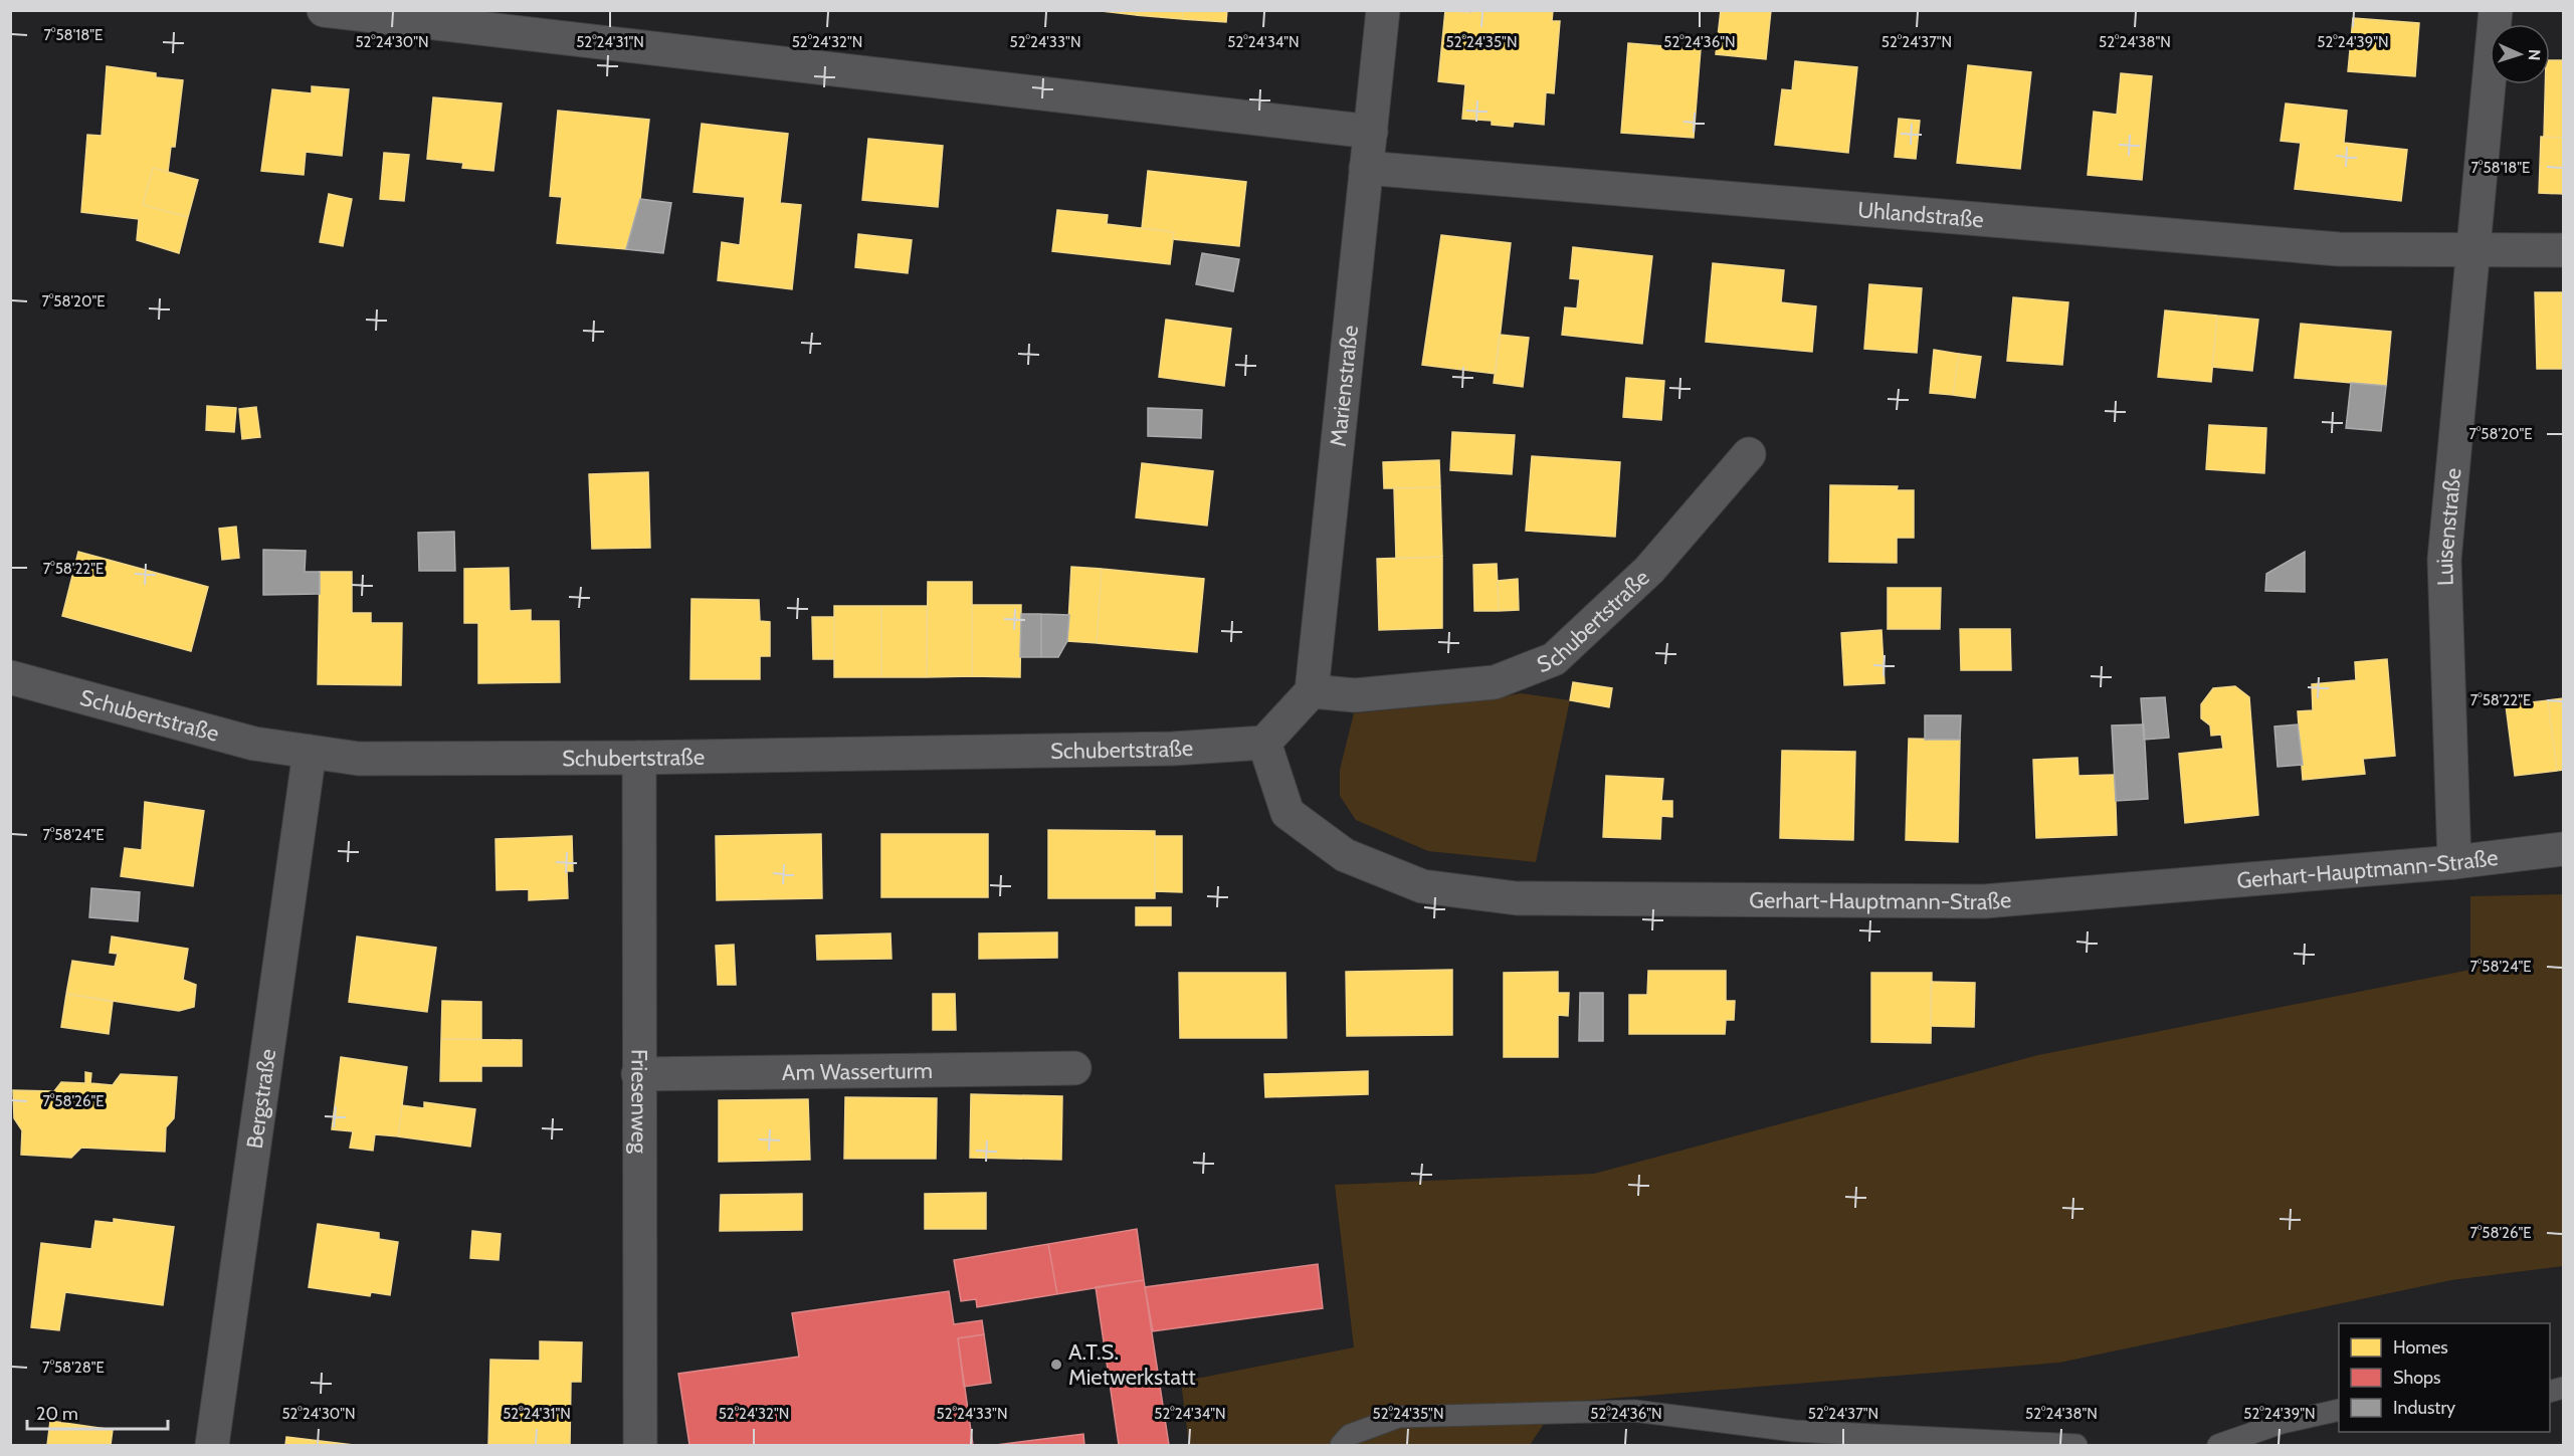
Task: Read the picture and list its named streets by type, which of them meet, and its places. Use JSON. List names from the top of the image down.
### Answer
{
  "streets": {
    "street": [
      "Uhlandstraße",
      "Marienstraße",
      "Luisenstraße",
      "Schubertstraße",
      "Gerhart-Hauptmann-Straße",
      "Am Wasserturm",
      "Bergstraße",
      "Friesenweg"
    ]
  },
  "crossings": [
    ["Uhlandstraße", "Marienstraße"],
    ["Uhlandstraße", "Luisenstraße"],
    ["Marienstraße", "Schubertstraße"],
    ["Luisenstraße", "Gerhart-Hauptmann-Straße"],
    ["Schubertstraße", "Gerhart-Hauptmann-Straße"],
    ["Schubertstraße", "Bergstraße"],
    ["Schubertstraße", "Friesenweg"],
    ["Am Wasserturm", "Friesenweg"]
  ],
  "places": ["A.T.S. Mietwerkstatt"],
  "legend": ["Homes", "Shops", "Industry"],
  "scale_bar": "20 m",
  "north": "right",
  "coordinates": [
    "7°58'18\"E",
    "52°24'30\"N",
    "52°24'31\"N",
    "52°24'32\"N",
    "52°24'33\"N",
    "52°24'34\"N",
    "52°24'35\"N",
    "52°24'36\"N",
    "52°24'37\"N",
    "52°24'38\"N",
    "52°24'39\"N",
    "7°58'20\"E",
    "7°58'22\"E",
    "7°58'24\"E",
    "7°58'26\"E",
    "7°58'28\"E"
  ]
}
